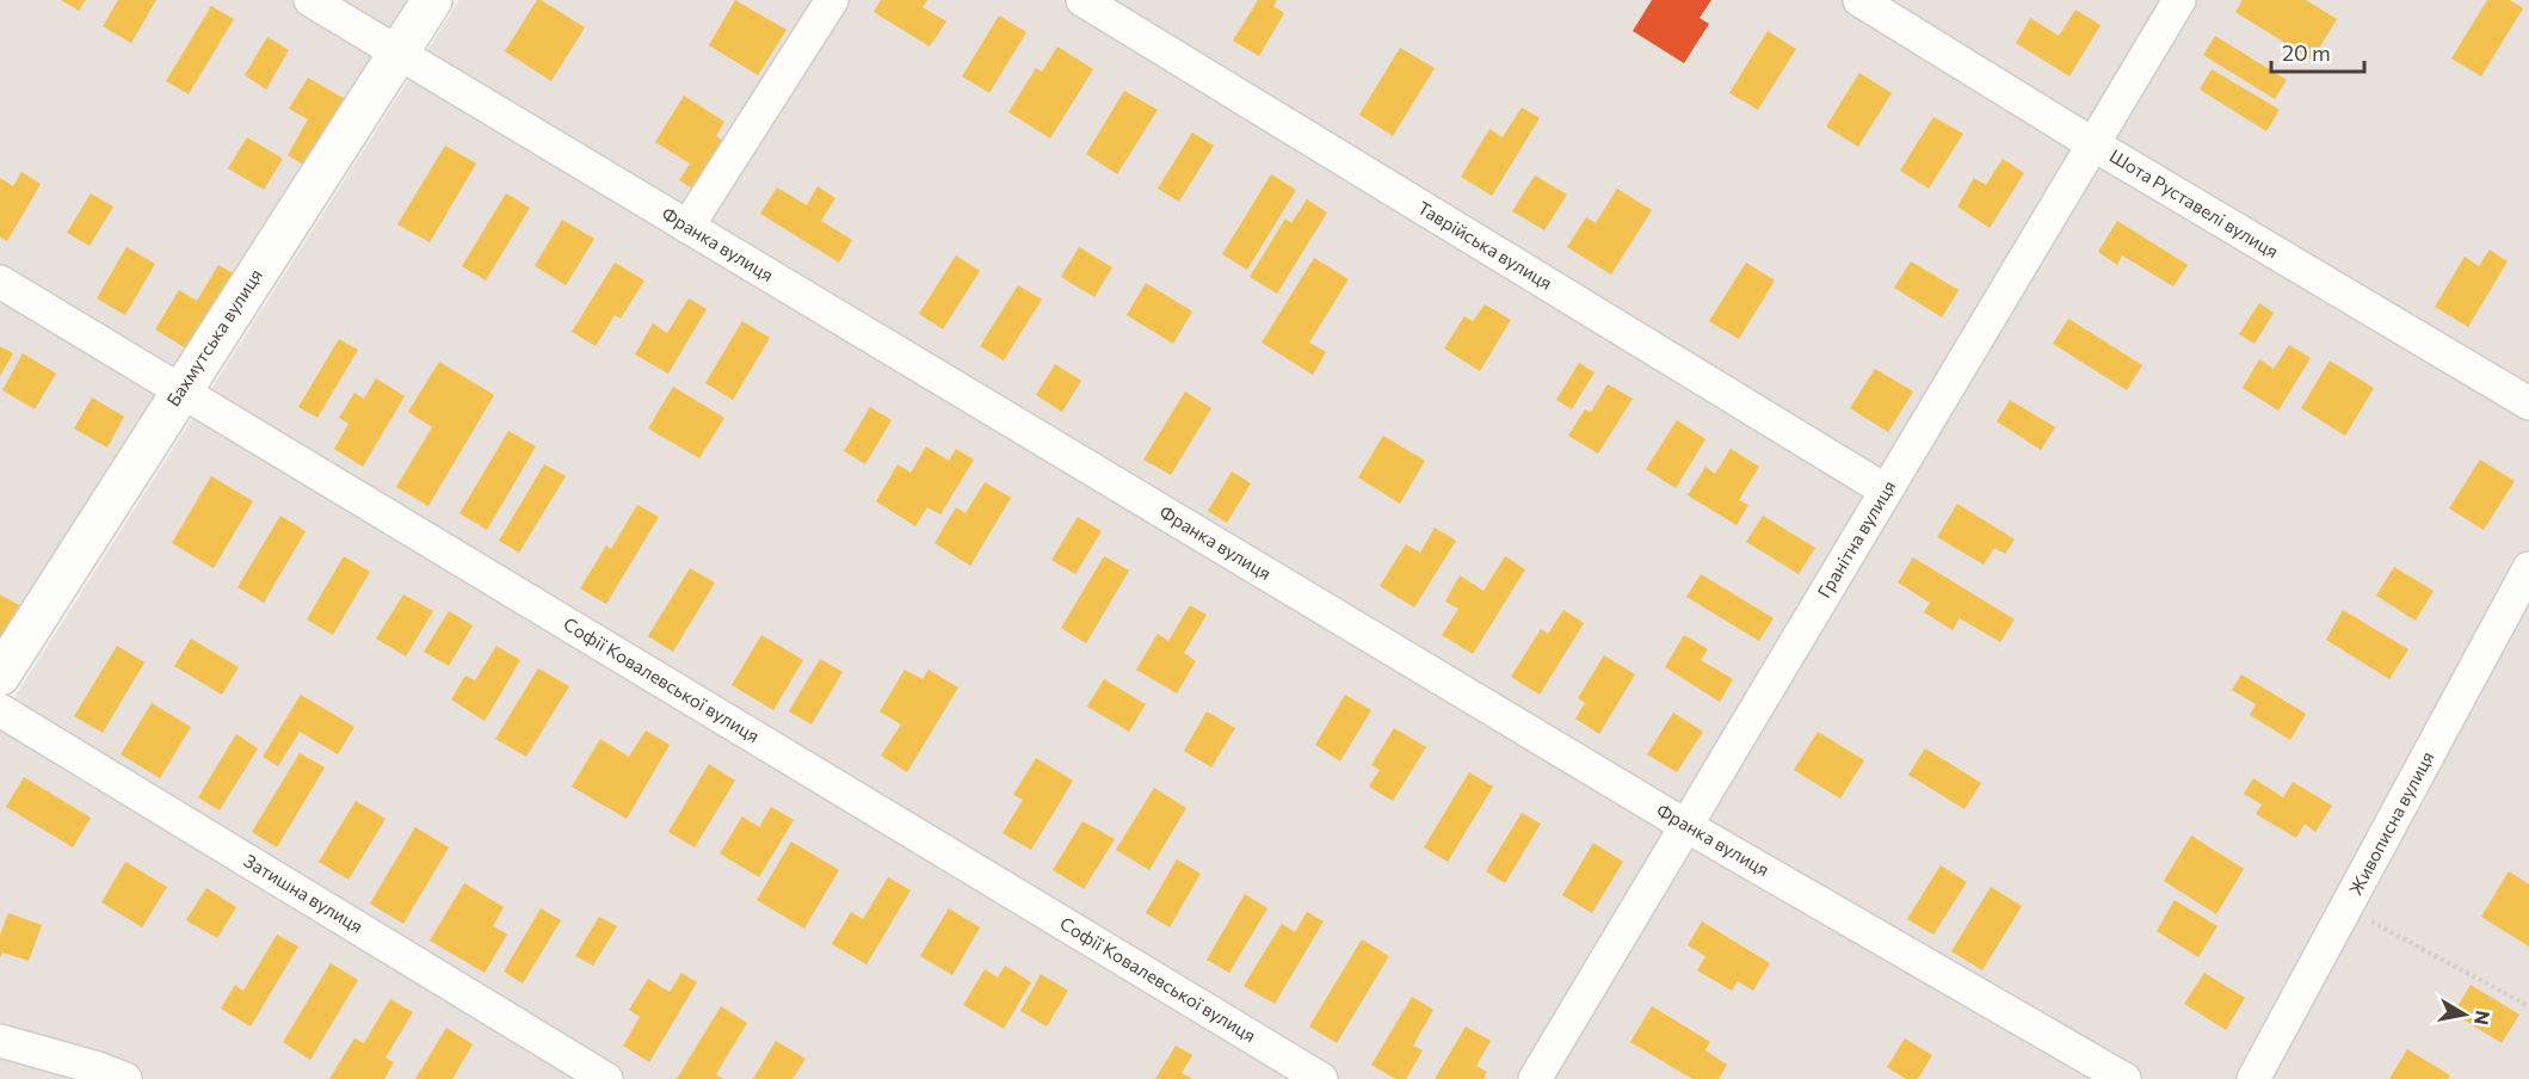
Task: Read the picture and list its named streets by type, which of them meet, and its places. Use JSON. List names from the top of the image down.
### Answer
{
  "streets": {
    "street": [
      "Шота Руставелі вулиця",
      "Франка вулиця",
      "Таврійська вулиця",
      "Бахмутська вулиця",
      "Гранітна вулиця",
      "Софії Ковалевської вулиця",
      "Живописна вулиця",
      "Затишна вулиця"
    ]
  },
  "crossings": [
    ["Шота Руставелі вулиця", "Гранітна вулиця"],
    ["Франка вулиця", "Бахмутська вулиця"],
    ["Франка вулиця", "Гранітна вулиця"],
    ["Таврійська вулиця", "Гранітна вулиця"],
    ["Бахмутська вулиця", "Софії Ковалевської вулиця"]
  ],
  "scale_bar": "20 m",
  "north": "right"
}
